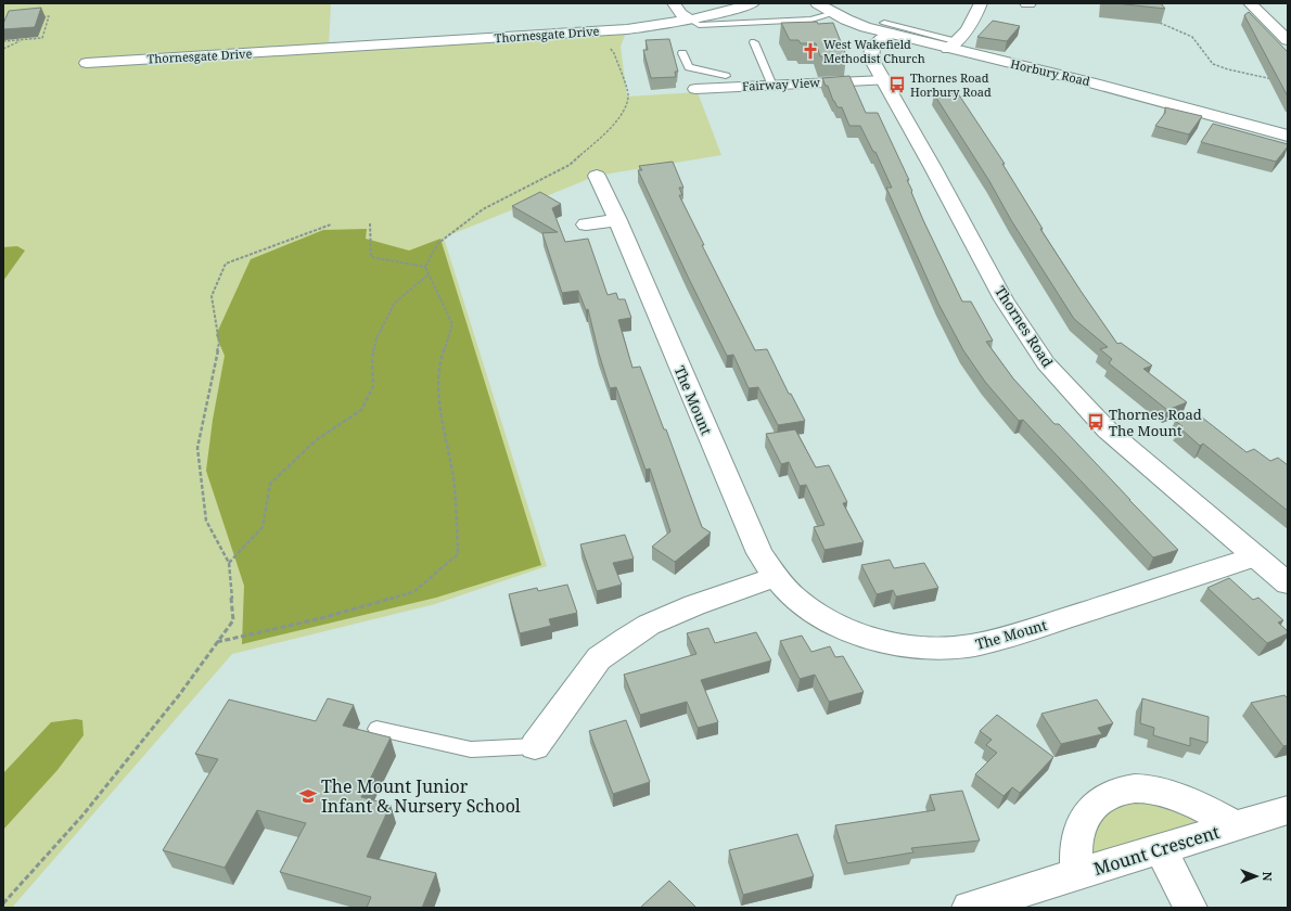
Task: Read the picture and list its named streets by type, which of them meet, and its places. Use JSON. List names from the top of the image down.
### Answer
{
  "streets": {
    "main road": [
      "Thornesgate Drive",
      "Horbury Road",
      "Fairway View",
      "Thornes Road",
      "The Mount",
      "Mount Crescent"
    ]
  },
  "crossings": [
    ["Horbury Road", "Thornes Road"],
    ["Fairway View", "Thornes Road"],
    ["Thornes Road", "The Mount"]
  ],
  "places": {
    "church": ["West Wakefield Methodist Church"],
    "bus stop": ["Thornes Road Horbury Road", "Thornes Road The Mount"],
    "school or university": ["The Mount Junior Infant & Nursery School"]
  },
  "north": "right"
}
